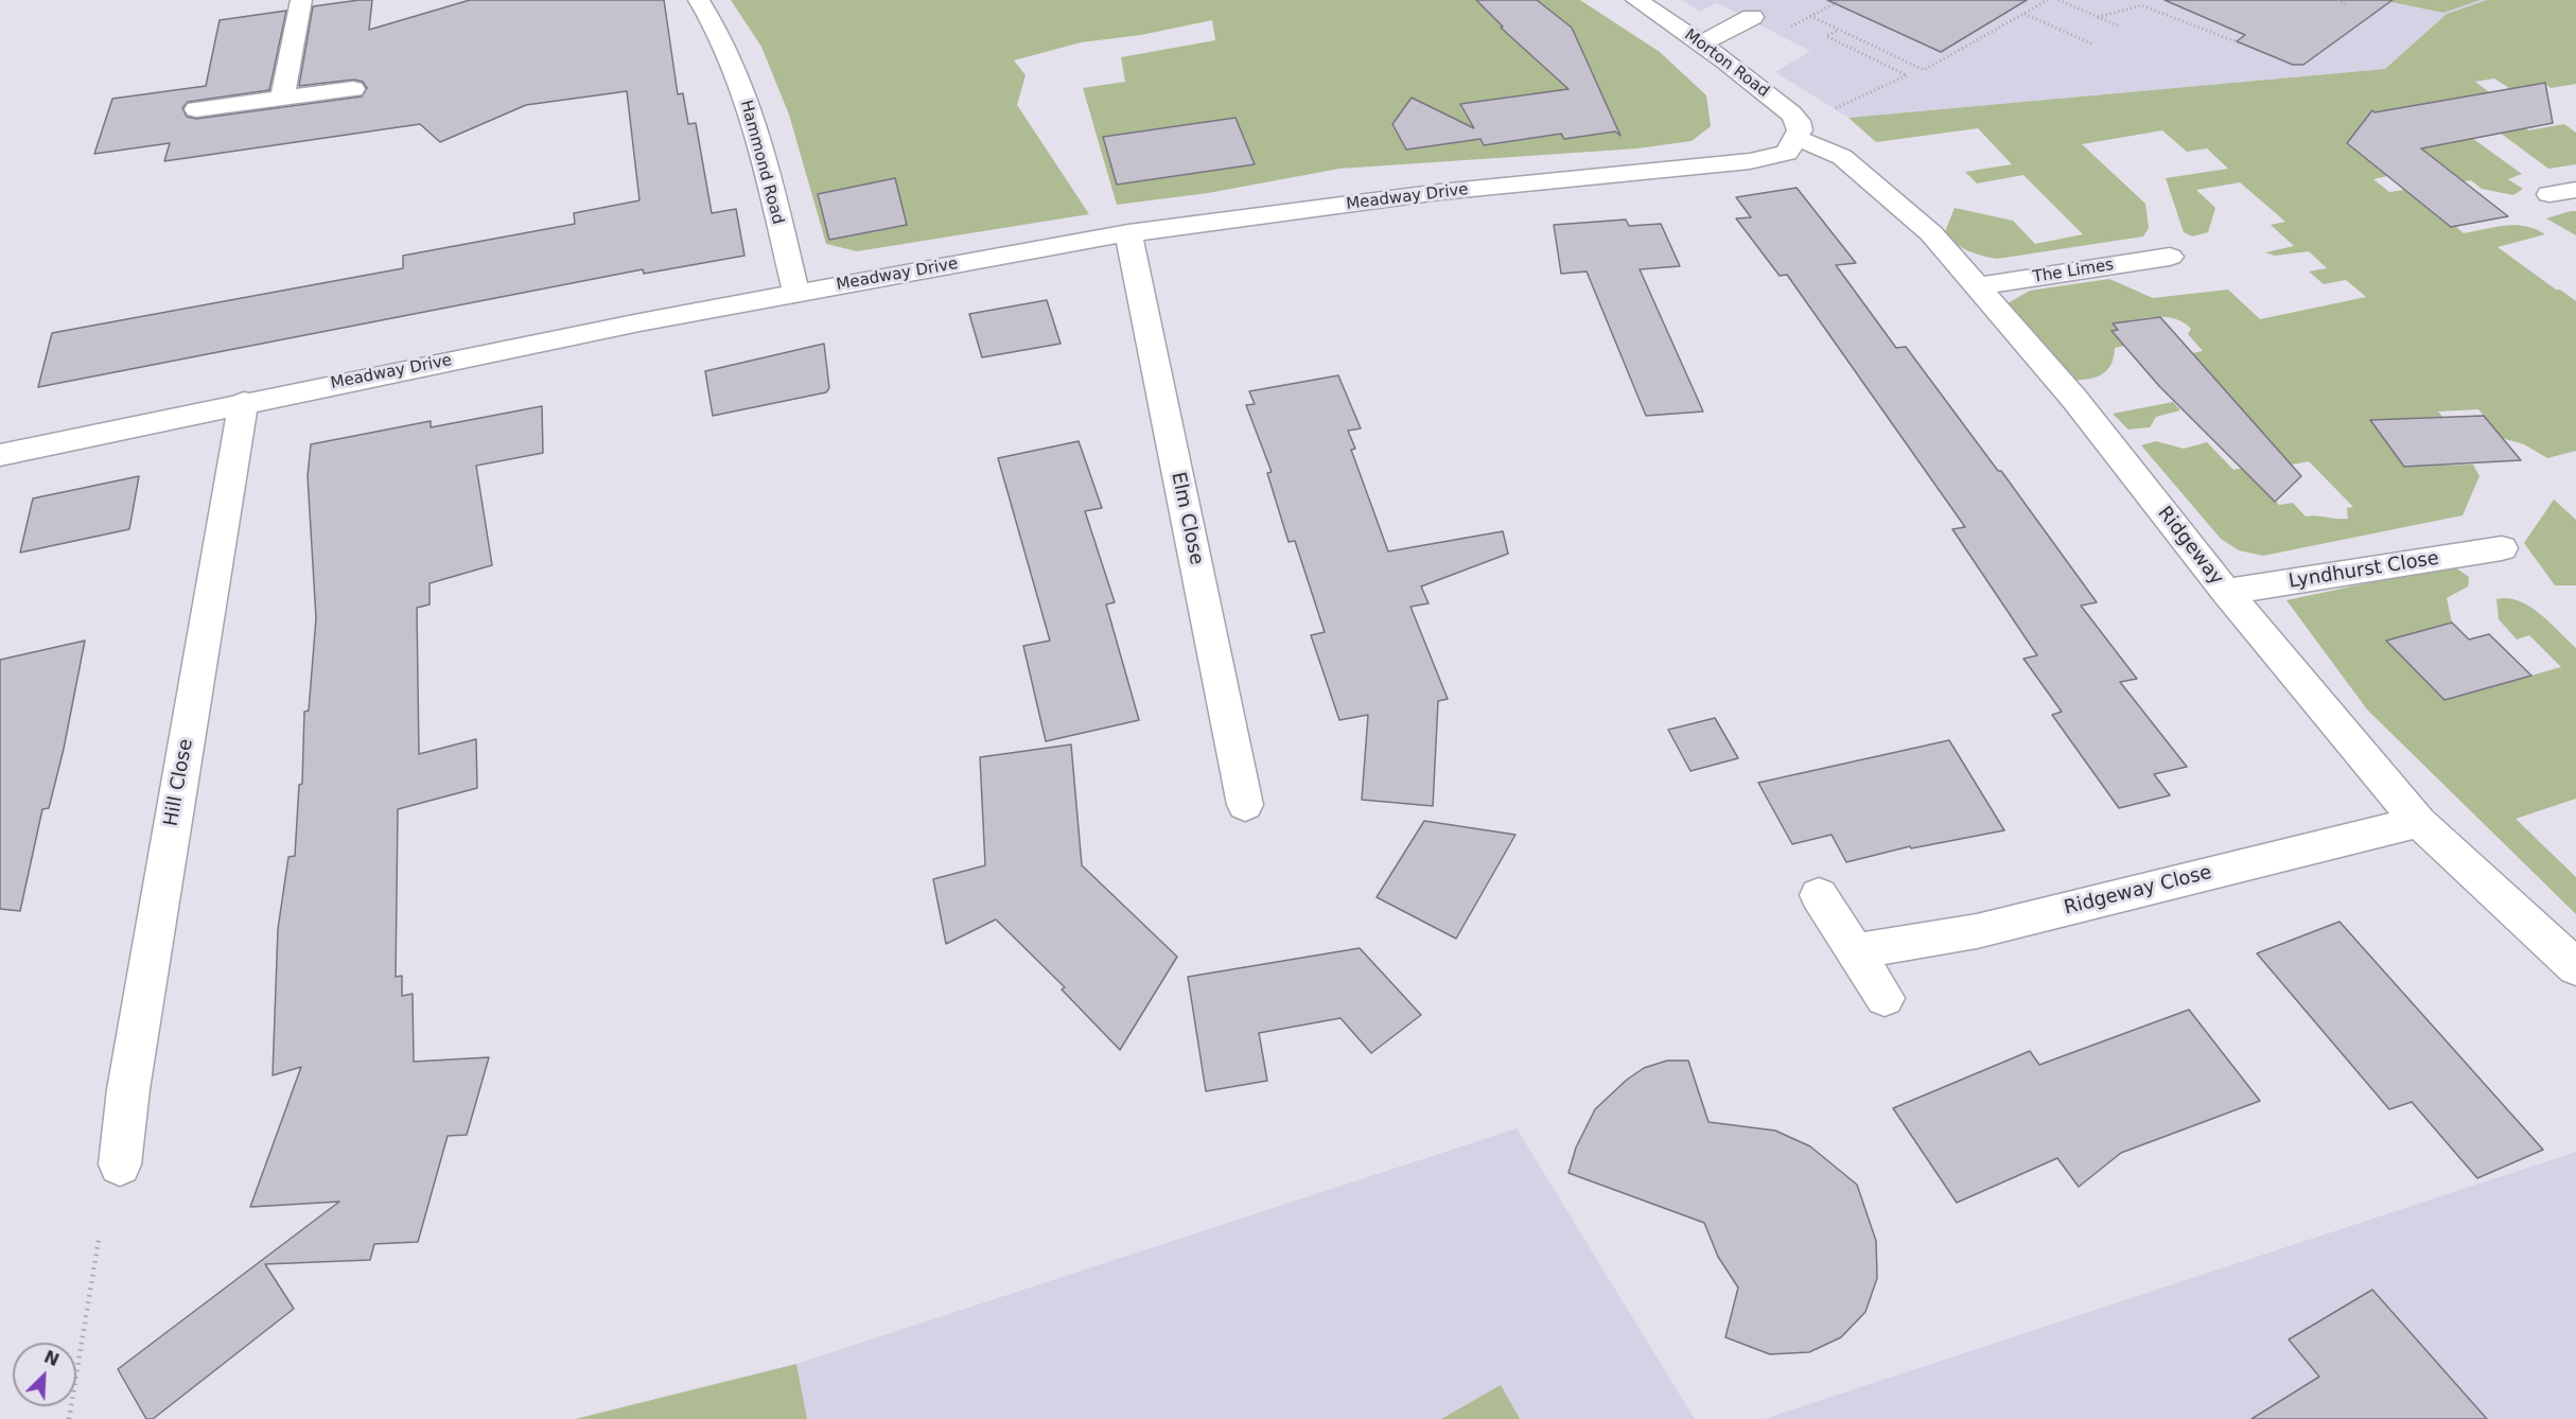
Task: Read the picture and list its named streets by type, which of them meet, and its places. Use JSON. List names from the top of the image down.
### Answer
{
  "streets": {
    "street": [
      "Morton Road",
      "Hammond Road",
      "Meadway Drive",
      "The Limes",
      "Elm Close",
      "Ridgeway",
      "Lyndhurst Close",
      "Hill Close",
      "Ridgeway Close"
    ]
  },
  "crossings": [
    ["Morton Road", "Meadway Drive"],
    ["Morton Road", "Ridgeway"],
    ["Hammond Road", "Meadway Drive"],
    ["Meadway Drive", "Elm Close"],
    ["Meadway Drive", "Ridgeway"],
    ["Meadway Drive", "Hill Close"],
    ["The Limes", "Ridgeway"],
    ["Ridgeway", "Lyndhurst Close"],
    ["Ridgeway", "Ridgeway Close"]
  ],
  "north": "top right"
}
